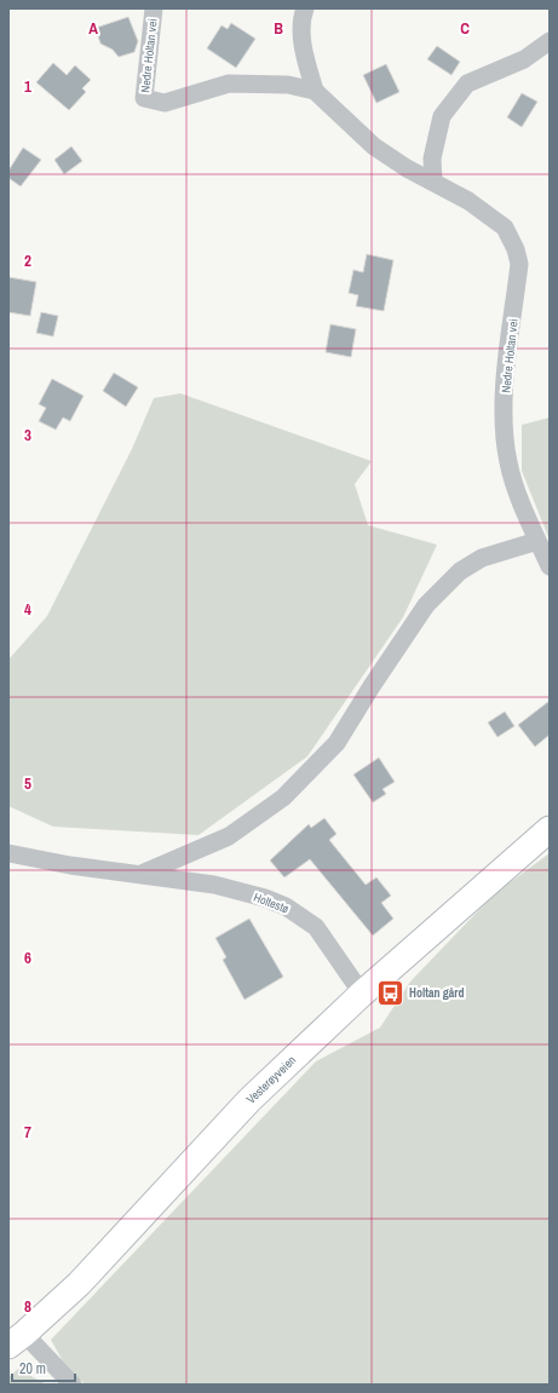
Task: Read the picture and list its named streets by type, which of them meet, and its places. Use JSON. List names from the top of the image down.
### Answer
{
  "streets": {
    "main road": ["Vesterøyveien"],
    "street": ["Nedre Holtan vei", "Holtestø"]
  },
  "crossings": [
    ["Holtestø", "Vesterøyveien"]
  ],
  "places": {
    "bus stop": ["Holtan gård"]
  },
  "scale_bar": "20 m",
  "grid": {
    "columns": ["A", "B", "C"],
    "rows": [
      "1",
      "2",
      "3",
      "4",
      "5",
      "6",
      "7",
      "8"
    ]
  }
}
